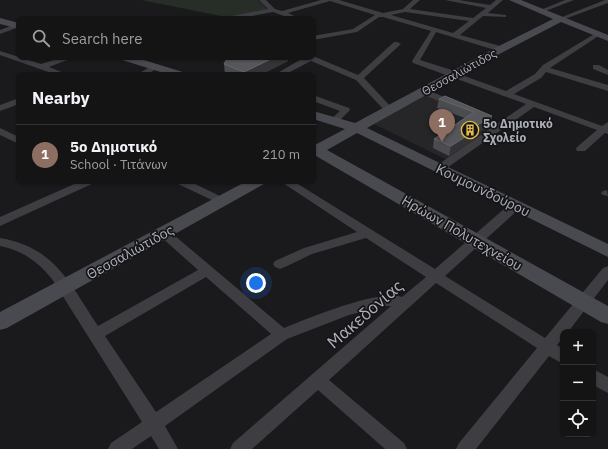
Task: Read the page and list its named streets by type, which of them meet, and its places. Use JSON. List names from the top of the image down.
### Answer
{
  "streets": {
    "main road": ["Θεσσαλιώτιδος", "Κουμουνδούρου", "Ηρώων Πολυτεχνείου"],
    "street": ["Μακεδονίας"]
  },
  "crossings": [
    ["Θεσσαλιώτιδος", "Κουμουνδούρου"],
    ["Κουμουνδούρου", "Μακεδονίας"],
    ["Ηρώων Πολυτεχνείου", "Μακεδονίας"]
  ],
  "places": {
    "building": ["5ο Δημοτικό Σχολείο"]
  },
  "page": {
    "search": "Search here",
    "heading": "Nearby",
    "pins": "1",
    "list": [
      {
        "mark": "1",
        "name": "5ο Δημοτικό",
        "note": "School · Τιτάνων",
        "value": "210 m"
      }
    ],
    "map_buttons": ["+", "−"]
  }
}
